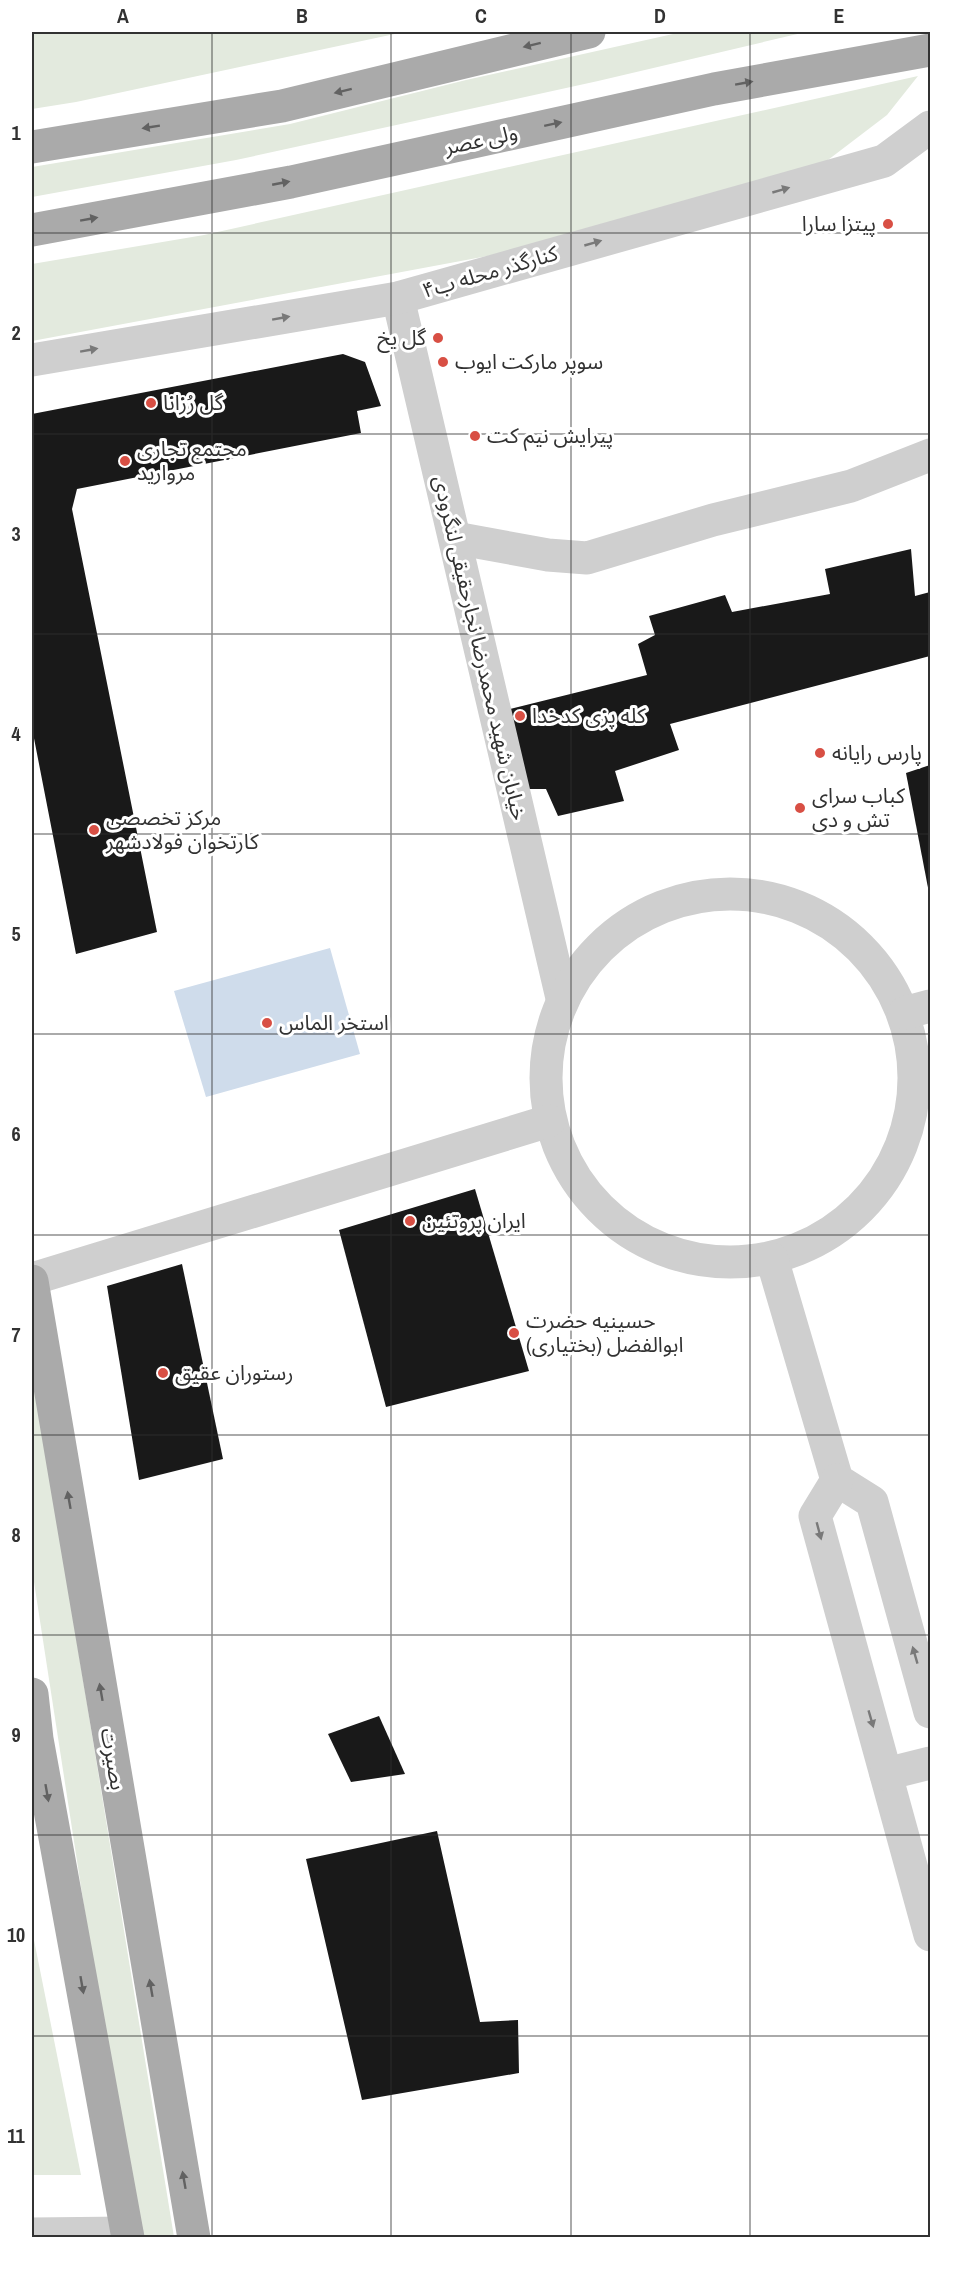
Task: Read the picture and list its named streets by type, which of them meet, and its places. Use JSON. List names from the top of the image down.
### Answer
{
  "streets": {
    "main road": ["ولی عصر", "بصیرت"],
    "street": ["کنارگذر محله ب۴", "خیابان شهید محمدرضا نجارحقیقی لنگرودی"]
  },
  "crossings": [
    ["کنارگذر محله ب۴", "خیابان شهید محمدرضا نجارحقیقی لنگرودی"]
  ],
  "one_way": ["کنارگذر محله ب۴"],
  "places": [
    "پیتزا سارا",
    "گل یخ",
    "سوپر مارکت ایوب",
    "گل رُزانا",
    "پیرایش نیم کت",
    "مجتمع تجاری مروارید",
    "کله پزی کدخدا",
    "پارس رایانه",
    "کباب سرای تش و دی",
    "مرکز تخصصی کارتخوان فولادشهر",
    "استخر الماس",
    "ایران پروتئین",
    "حسینیه حضرت ابوالفضل (بختیاری)",
    "رستوران عقیق"
  ],
  "grid": {
    "columns": [
      "A",
      "B",
      "C",
      "D",
      "E"
    ],
    "rows": [
      "1",
      "2",
      "3",
      "4",
      "5",
      "6",
      "7",
      "8",
      "9",
      "10",
      "11"
    ]
  }
}
